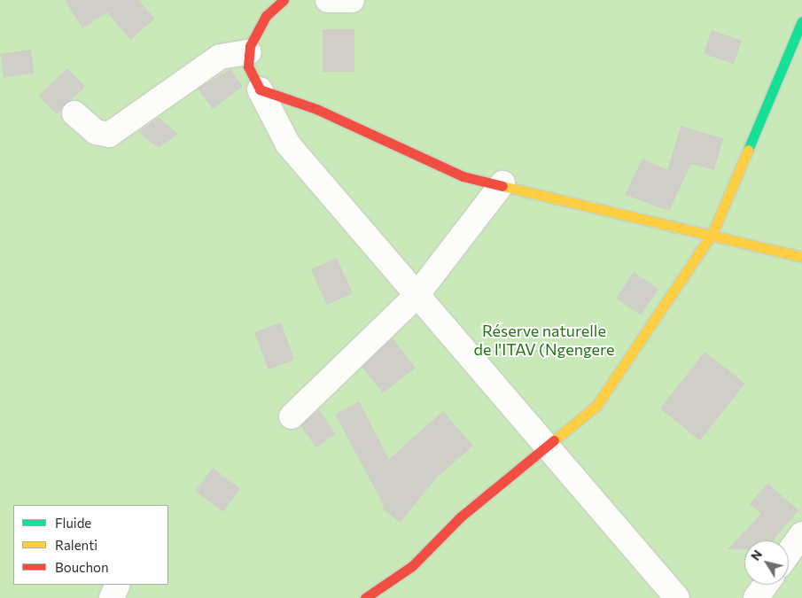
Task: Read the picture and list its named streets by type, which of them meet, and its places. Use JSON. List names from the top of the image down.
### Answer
{
  "parks": ["Réserve naturelle de l'ITAV (Ngengere"],
  "legend": ["Fluide", "Ralenti", "Bouchon"],
  "north": "top left"
}
